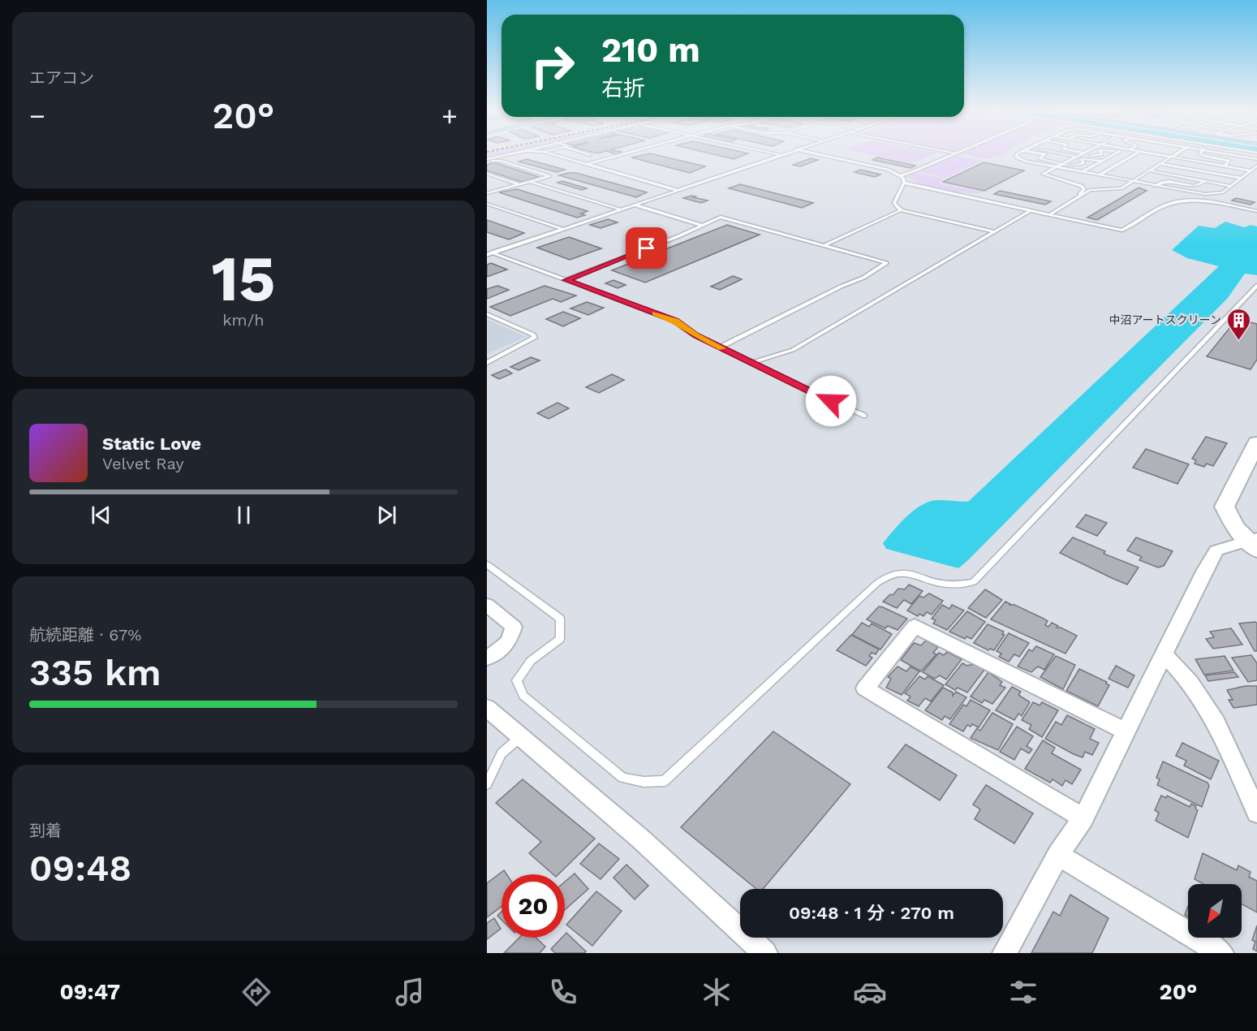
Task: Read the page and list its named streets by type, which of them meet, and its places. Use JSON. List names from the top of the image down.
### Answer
{
  "places": {
    "building": ["中沼アートスクリーン"]
  },
  "north": "bottom left",
  "page": {
    "tile": [
      "エアコン",
      ["15", "km/h"],
      ["航続距離 · 67%", "335 km"],
      ["到着", "09:48"]
    ],
    "turn": ["210 m", "右折"],
    "heat": ["−", "20°", "+"],
    "song": ["Static Love", "Velvet Ray"],
    "limit": "20",
    "trip": "09:48 · 1 分 · 270 m",
    "tabs": ["09:47", "20°"]
  }
}
